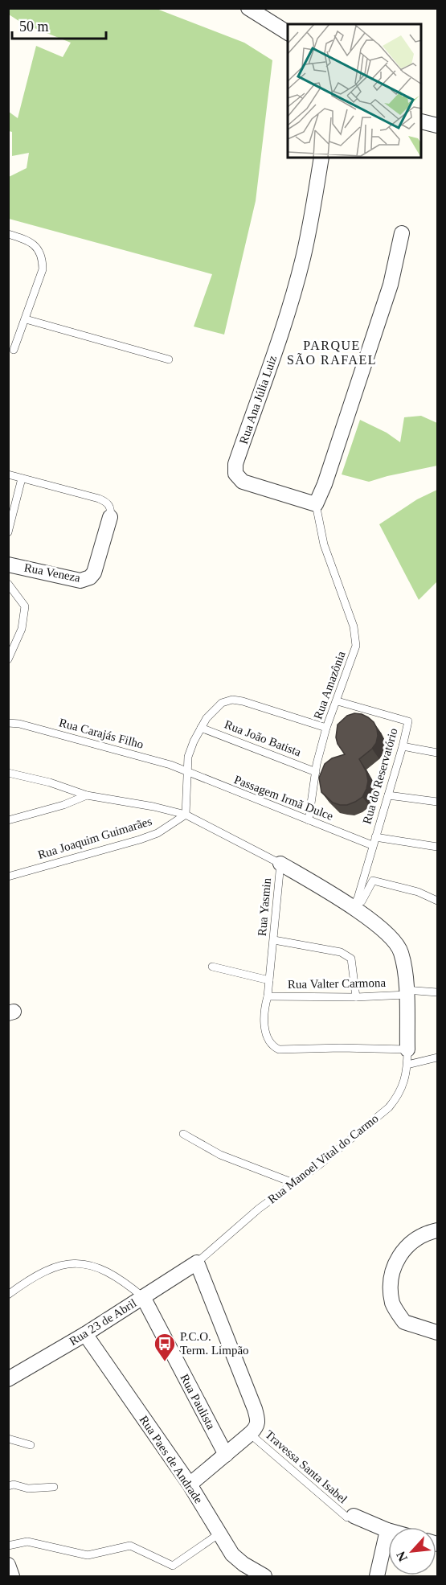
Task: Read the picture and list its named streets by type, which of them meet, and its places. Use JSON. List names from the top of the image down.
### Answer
{
  "streets": {
    "street": [
      "Rua Ana Júlia Luiz",
      "Rua Veneza",
      "Rua Manoel Vital do Carmo",
      "Rua 23 de Abril",
      "Rua Paulista",
      "Rua Paes de Andrade"
    ],
    "lane": [
      "Rua Amazônia",
      "Rua Carajás Filho",
      "Rua João Batista",
      "Rua do Reservatório",
      "Passagem Irmã Dulce",
      "Rua Joaquim Guimarães",
      "Rua Yasmin",
      "Rua Valter Carmona",
      "Travessa Santa Isabel"
    ]
  },
  "crossings": [
    ["Rua Ana Júlia Luiz", "Rua Amazônia"],
    ["Rua Amazônia", "Rua João Batista"],
    ["Rua Amazônia", "Rua do Reservatório"],
    ["Rua Amazônia", "Passagem Irmã Dulce"],
    ["Rua Carajás Filho", "Passagem Irmã Dulce"],
    ["Rua do Reservatório", "Passagem Irmã Dulce"],
    ["Rua do Reservatório", "Rua Manoel Vital do Carmo"],
    ["Rua Joaquim Guimarães", "Rua Yasmin"],
    ["Rua Yasmin", "Rua Valter Carmona"],
    ["Rua Yasmin", "Rua Manoel Vital do Carmo"],
    ["Rua Valter Carmona", "Rua Manoel Vital do Carmo"],
    ["Rua Manoel Vital do Carmo", "Rua 23 de Abril"],
    ["Rua 23 de Abril", "Rua Paulista"],
    ["Rua 23 de Abril", "Rua Paes de Andrade"]
  ],
  "districts": ["PARQUE SÃO RAFAEL"],
  "places": {
    "bus stop": ["P.C.O. Term. Limpão"]
  },
  "scale_bar": "50 m",
  "north": "bottom left"
}
